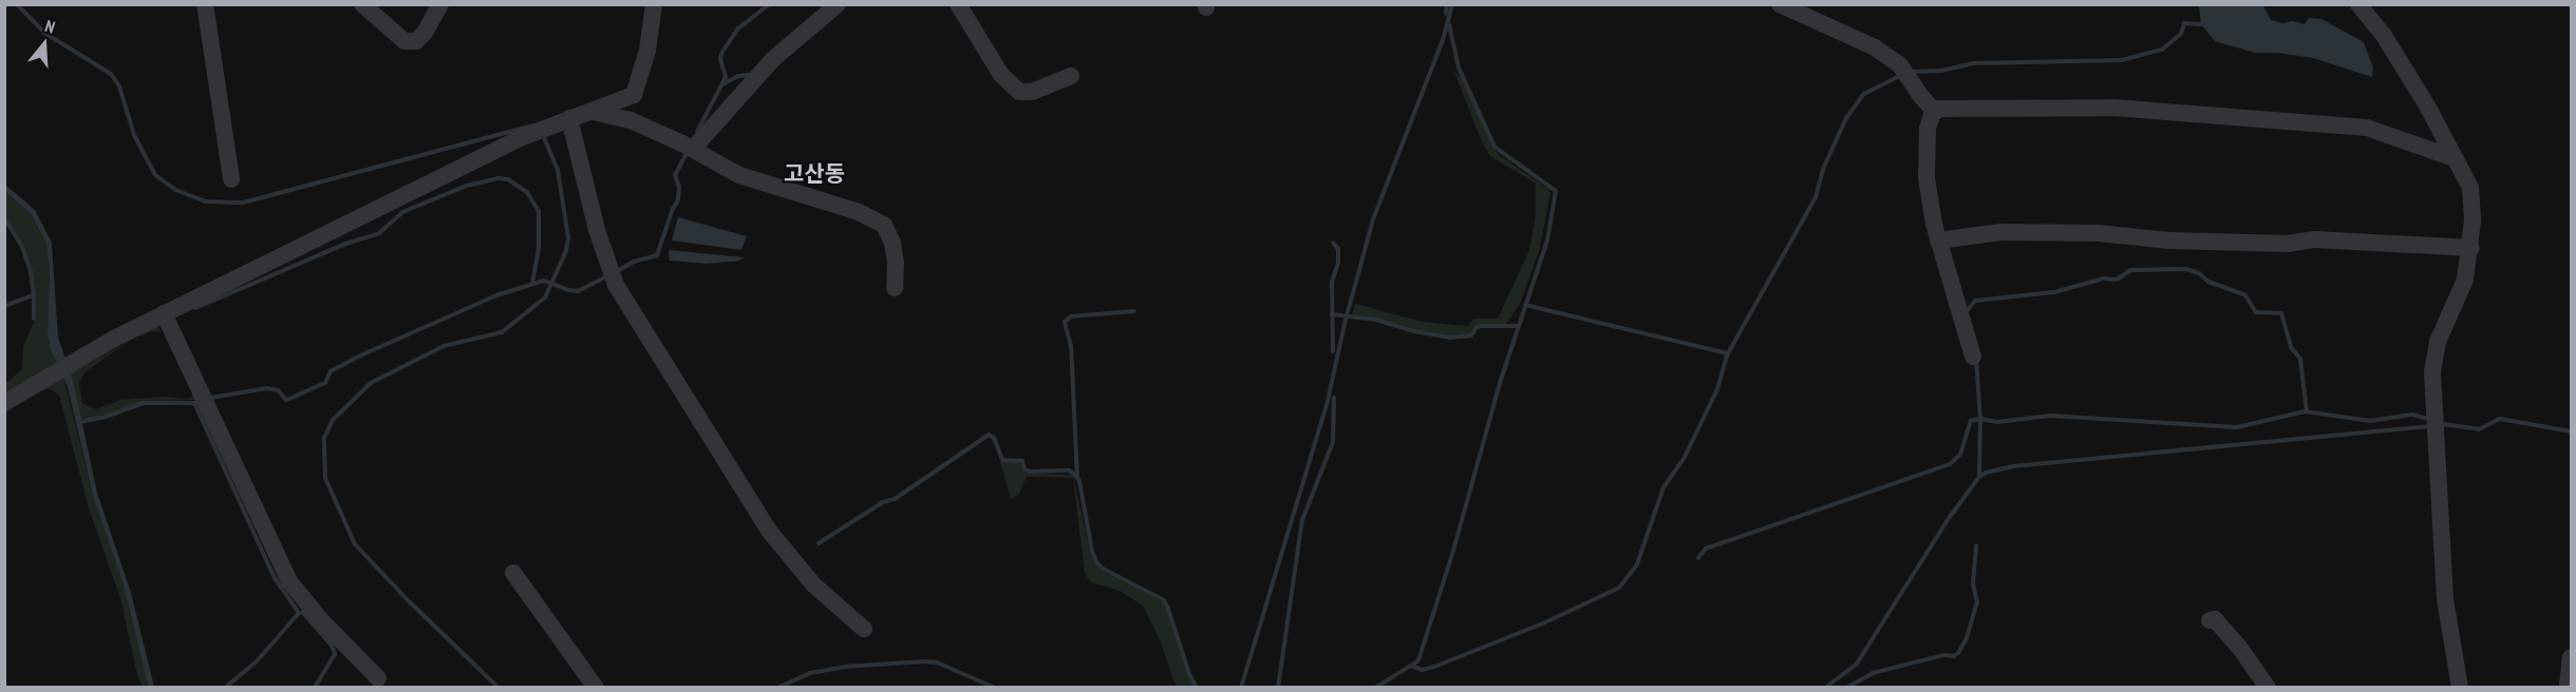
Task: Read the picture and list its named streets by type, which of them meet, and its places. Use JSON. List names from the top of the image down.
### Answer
{
  "districts": ["고산동"],
  "north": "top"
}
